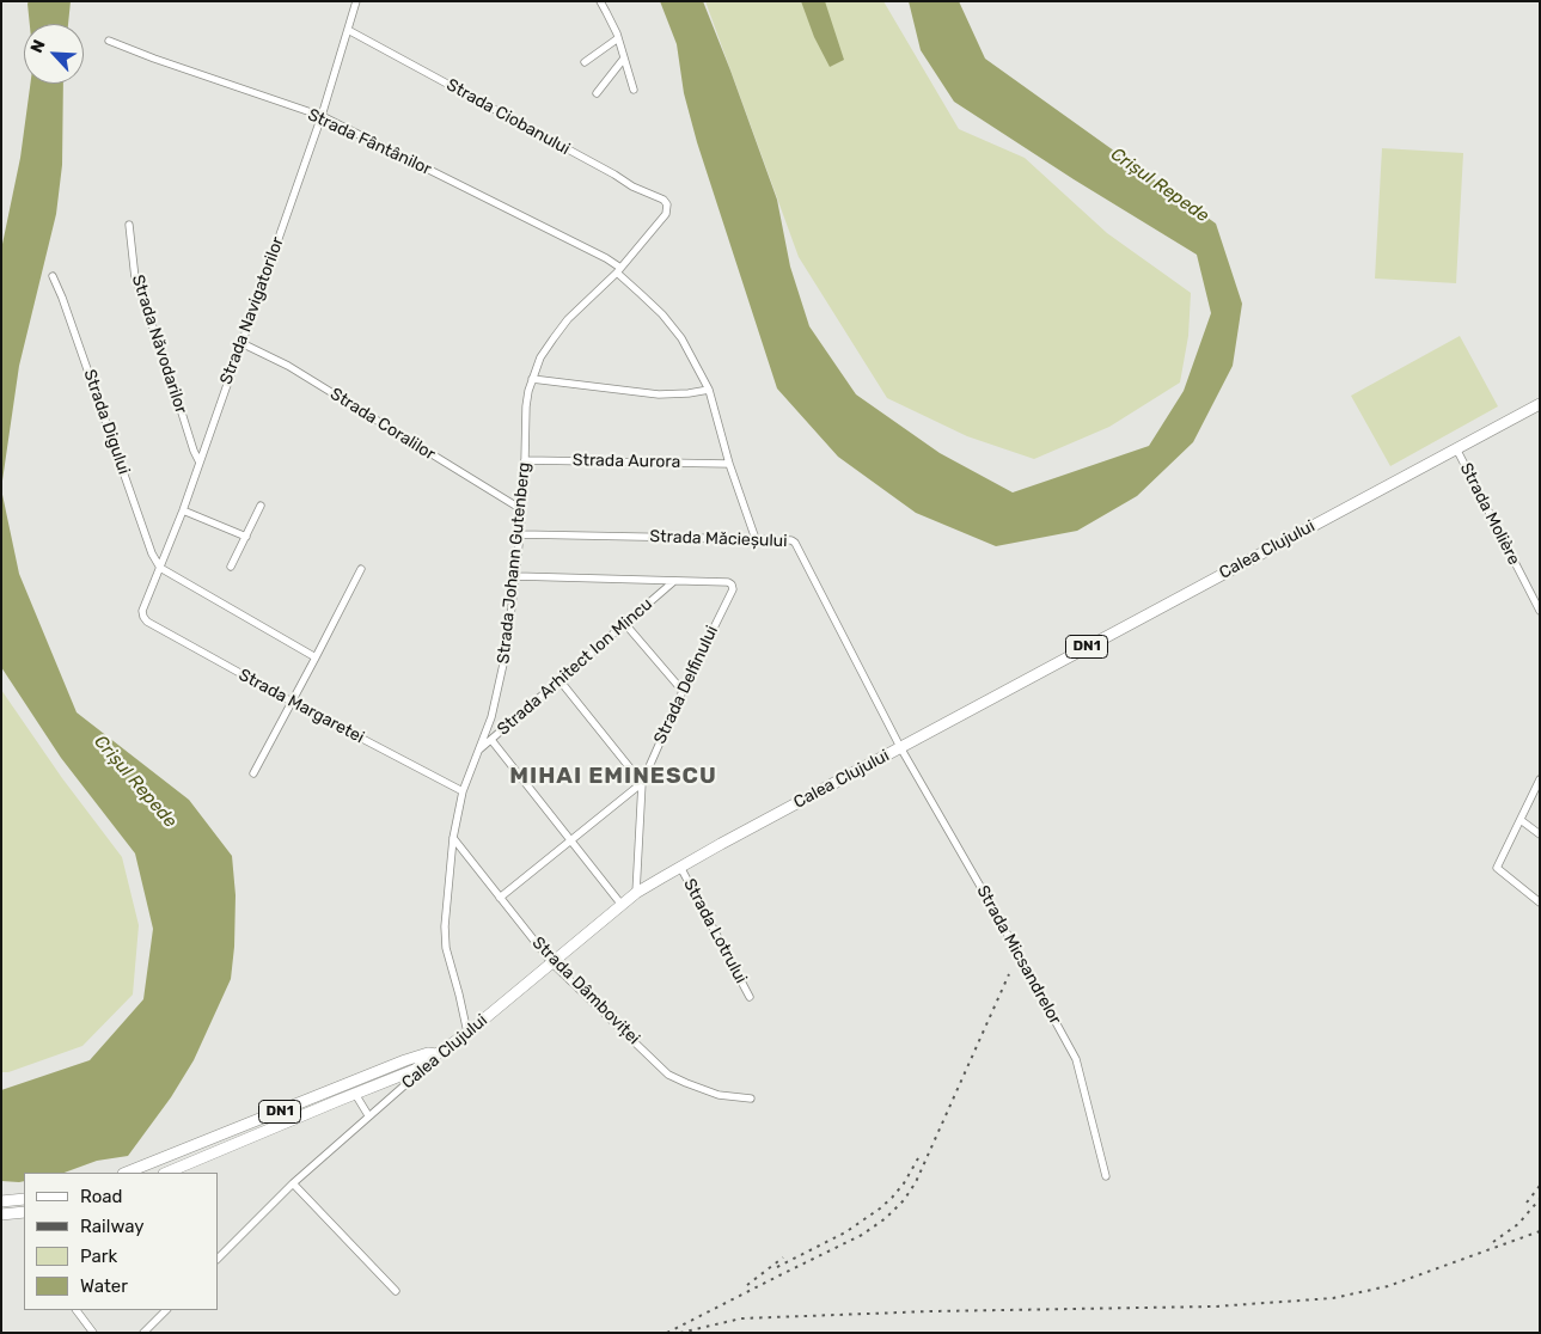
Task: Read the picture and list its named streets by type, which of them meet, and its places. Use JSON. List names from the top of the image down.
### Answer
{
  "streets": {
    "main road": ["Calea Clujului", "DN1"],
    "street": [
      "Strada Ciobanului",
      "Strada Fântânilor",
      "Strada Navigatorilor",
      "Strada Năvodarilor",
      "Strada Digului",
      "Strada Coralilor",
      "Strada Aurora",
      "Strada Molière",
      "Strada Măcieșului",
      "Strada Johann Gutenberg",
      "Strada Arhitect Ion Mincu",
      "Strada Delfinului",
      "Strada Margaretei",
      "Strada Lotrului",
      "Strada Micsandrelor",
      "Strada Dâmboviței"
    ]
  },
  "crossings": [
    ["Strada Ciobanului", "Strada Navigatorilor"],
    ["Strada Ciobanului", "Strada Johann Gutenberg"],
    ["Strada Fântânilor", "Strada Navigatorilor"],
    ["Strada Fântânilor", "Strada Aurora"],
    ["Strada Fântânilor", "Strada Măcieșului"],
    ["Strada Fântânilor", "Strada Johann Gutenberg"],
    ["Strada Navigatorilor", "Strada Năvodarilor"],
    ["Strada Navigatorilor", "Strada Digului"],
    ["Strada Navigatorilor", "Strada Coralilor"],
    ["Strada Navigatorilor", "Strada Margaretei"],
    ["Strada Coralilor", "Strada Johann Gutenberg"],
    ["Strada Aurora", "Strada Johann Gutenberg"],
    ["Strada Molière", "Calea Clujului"],
    ["Strada Măcieșului", "Calea Clujului"],
    ["Strada Măcieșului", "Strada Johann Gutenberg"],
    ["Strada Măcieșului", "Strada Micsandrelor"],
    ["Calea Clujului", "Strada Johann Gutenberg"],
    ["Calea Clujului", "DN1"],
    ["Calea Clujului", "Strada Delfinului"],
    ["Calea Clujului", "Strada Lotrului"],
    ["Calea Clujului", "Strada Micsandrelor"],
    ["Calea Clujului", "Strada Dâmboviței"],
    ["Strada Johann Gutenberg", "Strada Arhitect Ion Mincu"],
    ["Strada Johann Gutenberg", "Strada Margaretei"],
    ["Strada Johann Gutenberg", "Strada Dâmboviței"],
    ["Strada Arhitect Ion Mincu", "Strada Delfinului"]
  ],
  "districts": ["MIHAI EMINESCU"],
  "water": ["Crișul Repede"],
  "legend": [
    "Road",
    "Railway",
    "Park",
    "Water"
  ],
  "north": "top left"
}
